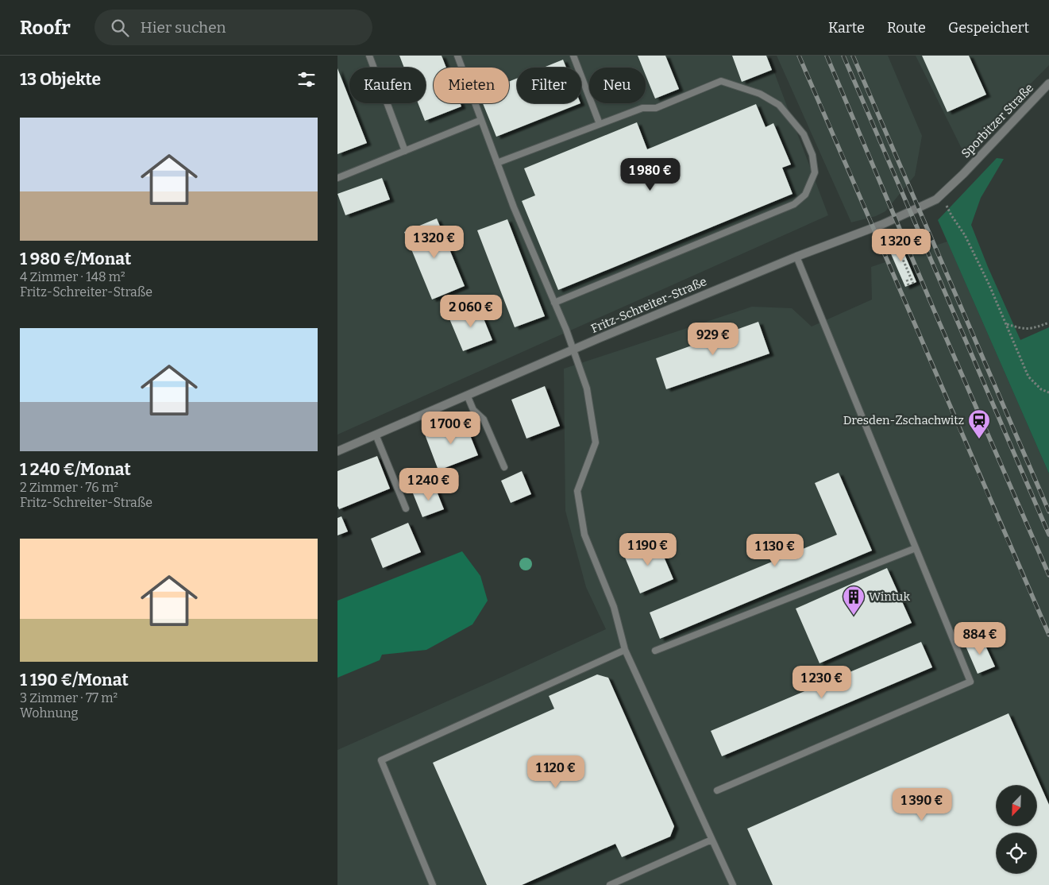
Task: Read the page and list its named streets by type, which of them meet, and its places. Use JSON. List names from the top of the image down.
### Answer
{
  "streets": {
    "street": ["Sporbitzer Straße", "Fritz-Schreiter-Straße"]
  },
  "crossings": [
    ["Sporbitzer Straße", "Fritz-Schreiter-Straße"]
  ],
  "places": {
    "station": ["Dresden-Zschachwitz"],
    "building": ["Wintuk"]
  },
  "north": "bottom left",
  "page": {
    "header": "Roofr",
    "search": "Hier suchen",
    "nav": ["Karte", "Route", "Gespeichert"],
    "heading": "13 Objekte",
    "chip": [
      "Kaufen",
      "Mieten",
      "Filter",
      "Neu"
    ],
    "list": [
      {
        "name": "1 980 €/Monat",
        "note": "4 Zimmer · 148 m² · Fritz-Schreiter-Straße"
      },
      {
        "name": "1 240 €/Monat",
        "note": "2 Zimmer · 76 m² · Fritz-Schreiter-Straße"
      },
      {
        "name": "1 190 €/Monat",
        "note": "3 Zimmer · 77 m² · Wohnung"
      }
    ],
    "price": [
      "1 980 €",
      "1 320 €",
      "1 320 €",
      "2 060 €",
      "929 €",
      "1 700 €",
      "1 240 €",
      "1 190 €",
      "1 130 €",
      "884 €",
      "1 230 €",
      "1 120 €",
      "1 390 €"
    ]
  }
}
